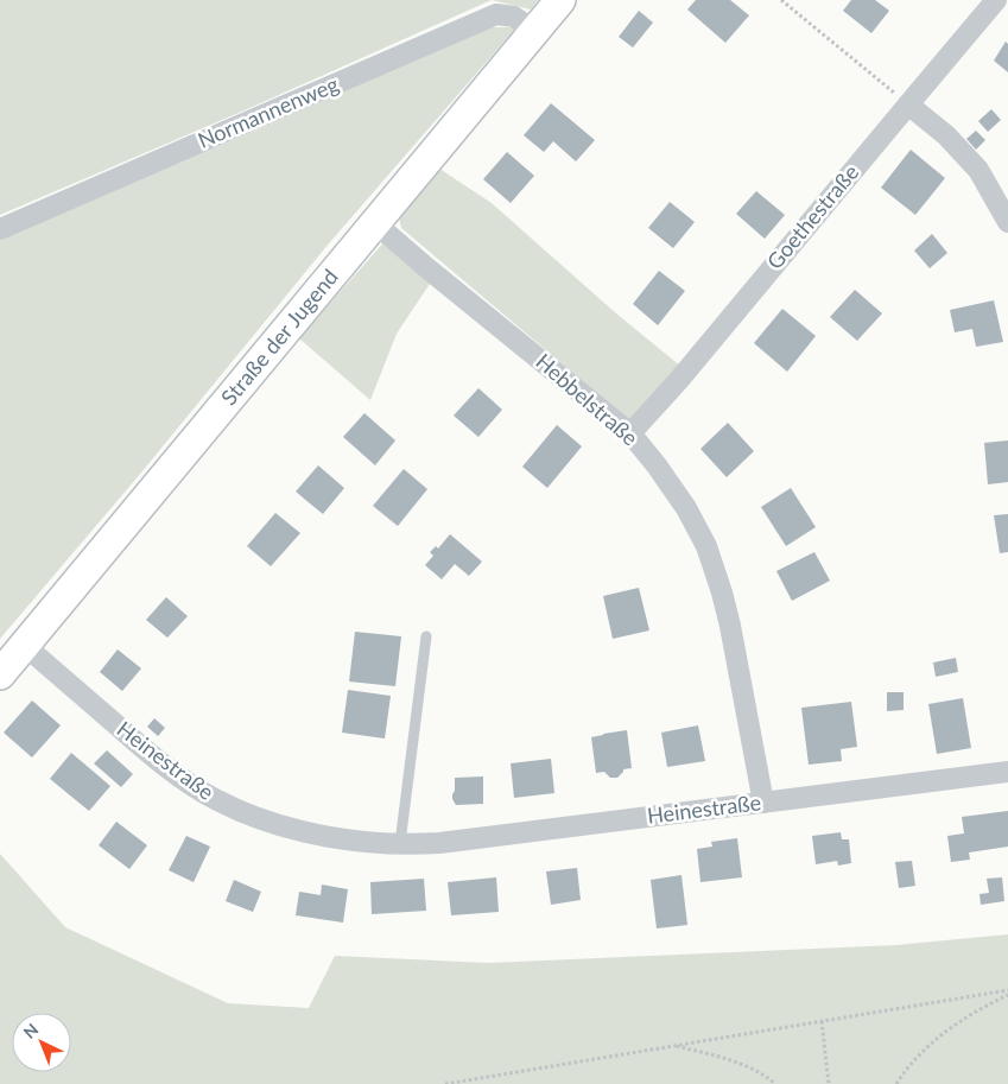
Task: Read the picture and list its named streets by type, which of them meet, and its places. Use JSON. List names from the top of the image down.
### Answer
{
  "streets": {
    "street": [
      "Normannenweg",
      "Goethestraße",
      "Straße der Jugend",
      "Hebbelstraße",
      "Heinestraße"
    ]
  },
  "crossings": [
    ["Normannenweg", "Straße der Jugend"],
    ["Goethestraße", "Hebbelstraße"],
    ["Straße der Jugend", "Hebbelstraße"],
    ["Straße der Jugend", "Heinestraße"],
    ["Hebbelstraße", "Heinestraße"]
  ],
  "north": "top left"
}
